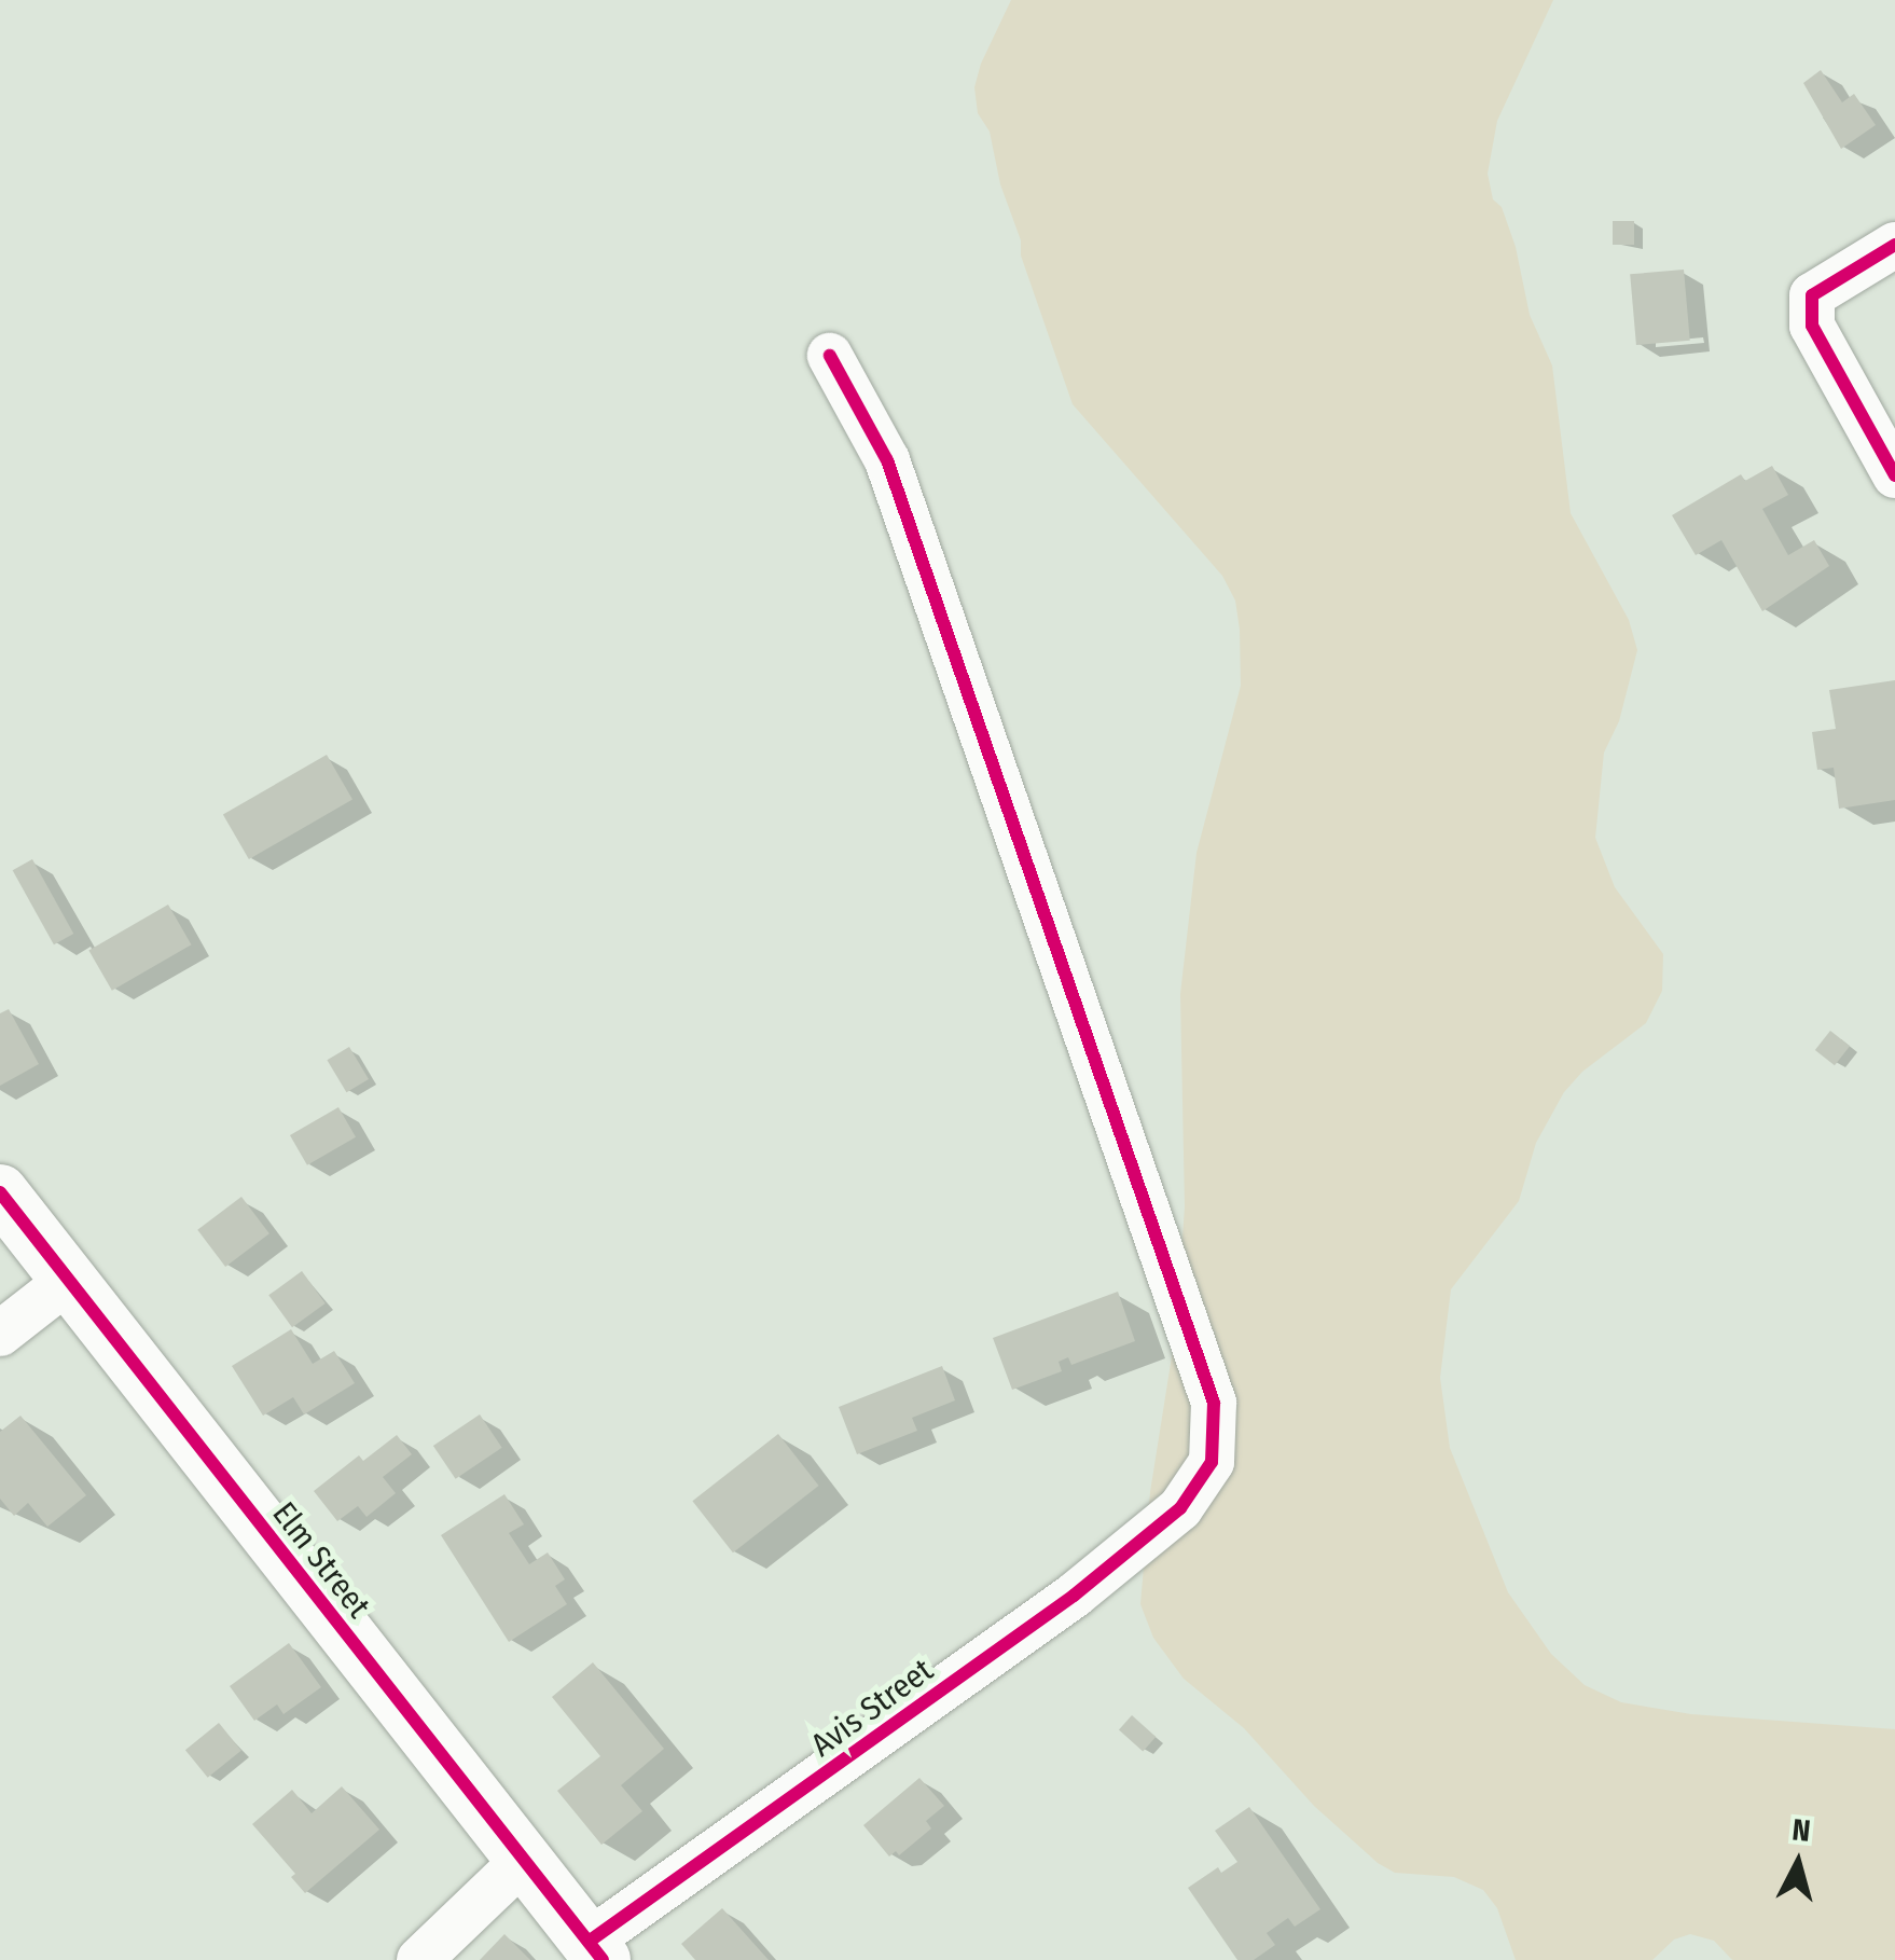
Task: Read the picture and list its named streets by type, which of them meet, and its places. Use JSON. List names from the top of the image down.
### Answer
{
  "streets": {
    "street": ["Elm Street", "Avis Street"]
  },
  "crossings": [
    ["Elm Street", "Avis Street"]
  ],
  "north": "top"
}
